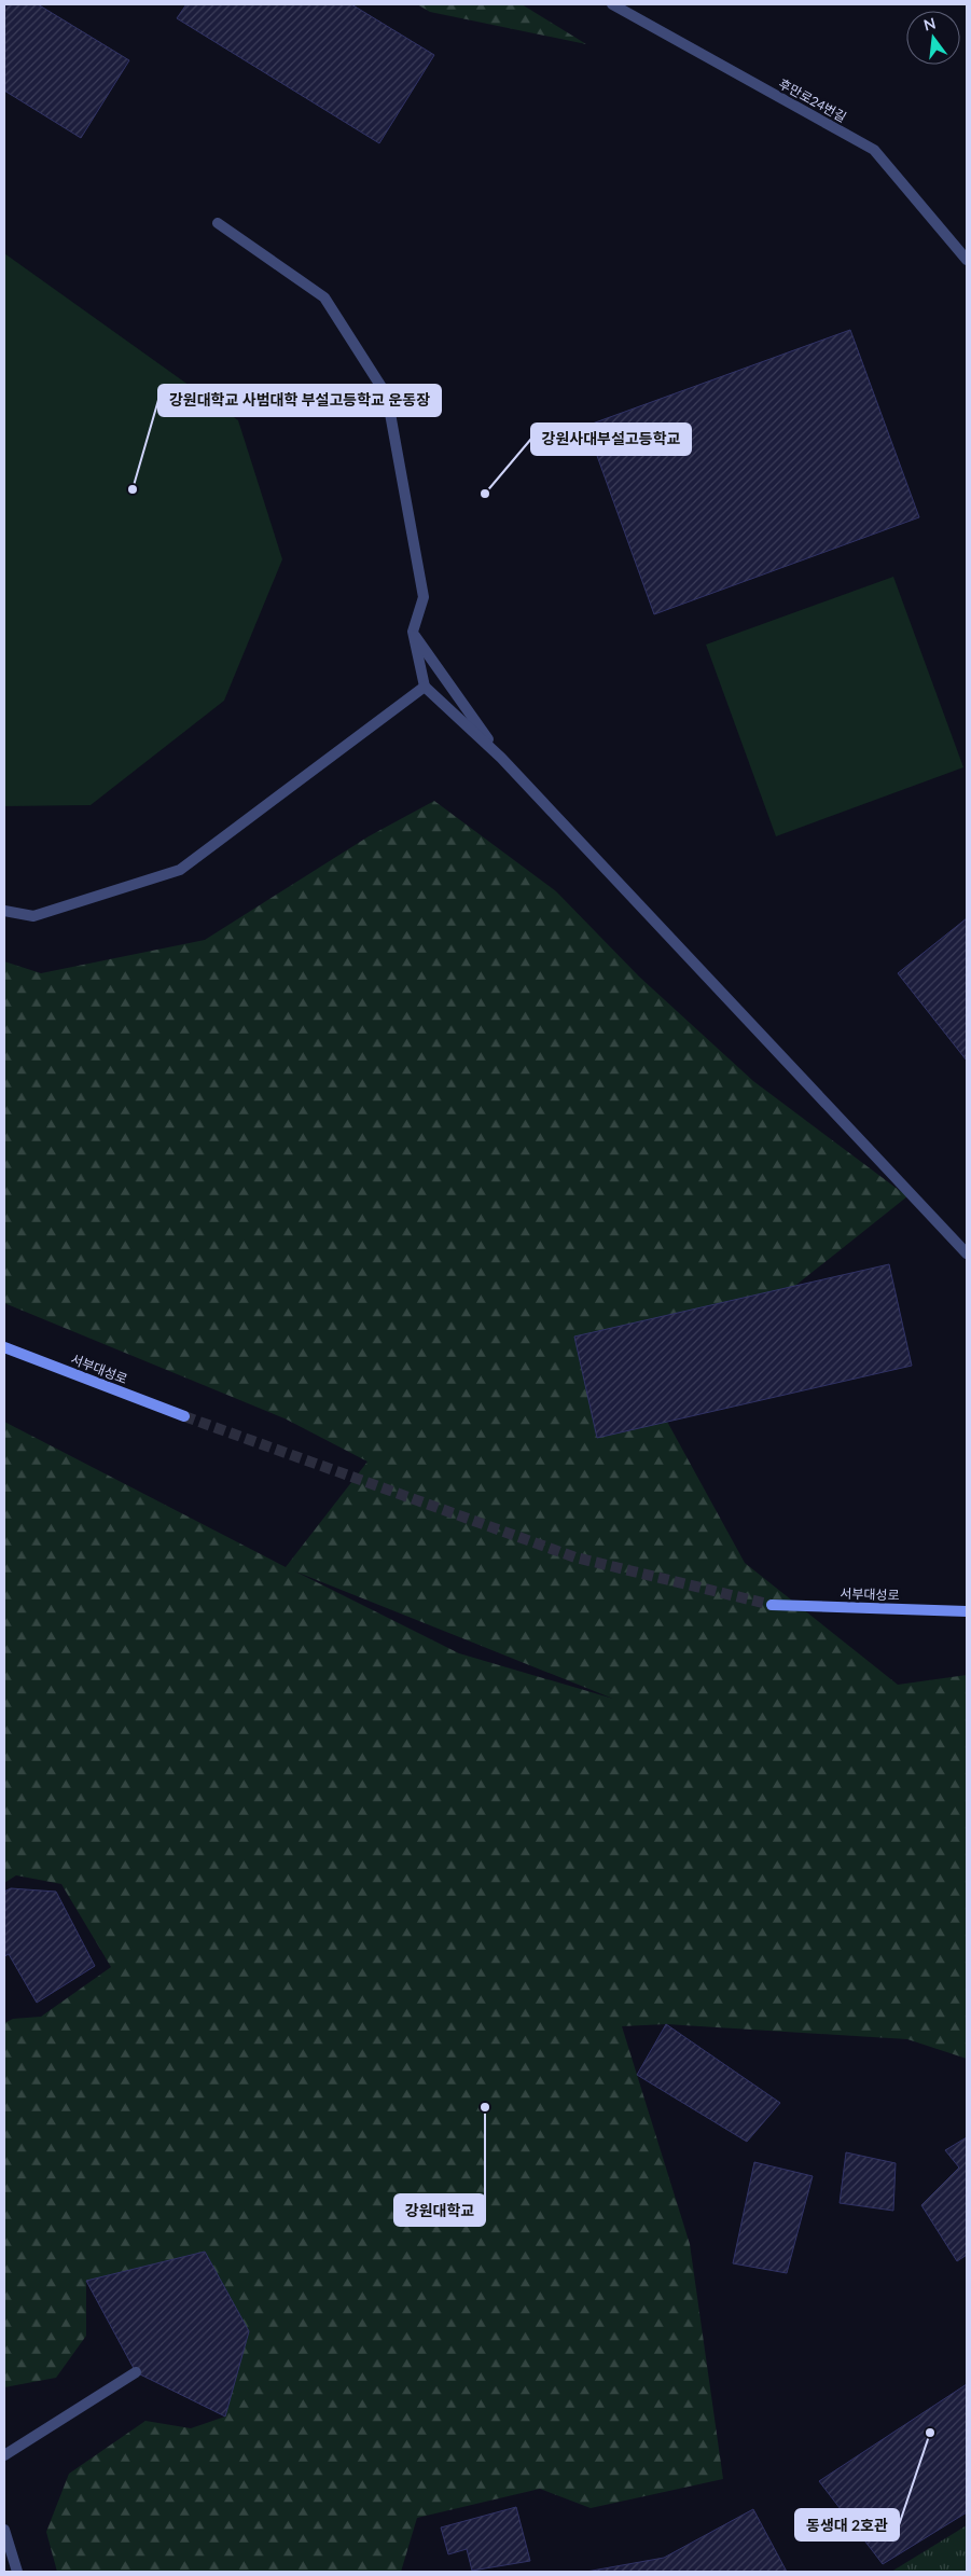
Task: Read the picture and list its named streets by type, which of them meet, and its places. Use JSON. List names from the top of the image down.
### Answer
{
  "streets": {
    "street": ["후만로24번길", "서부대성로"]
  },
  "places": [
    "강원대학교 사범대학 부설고등학교 운동장",
    "강원사대부설고등학교",
    "강원대학교",
    "동생대 2호관"
  ],
  "north": "top"
}
